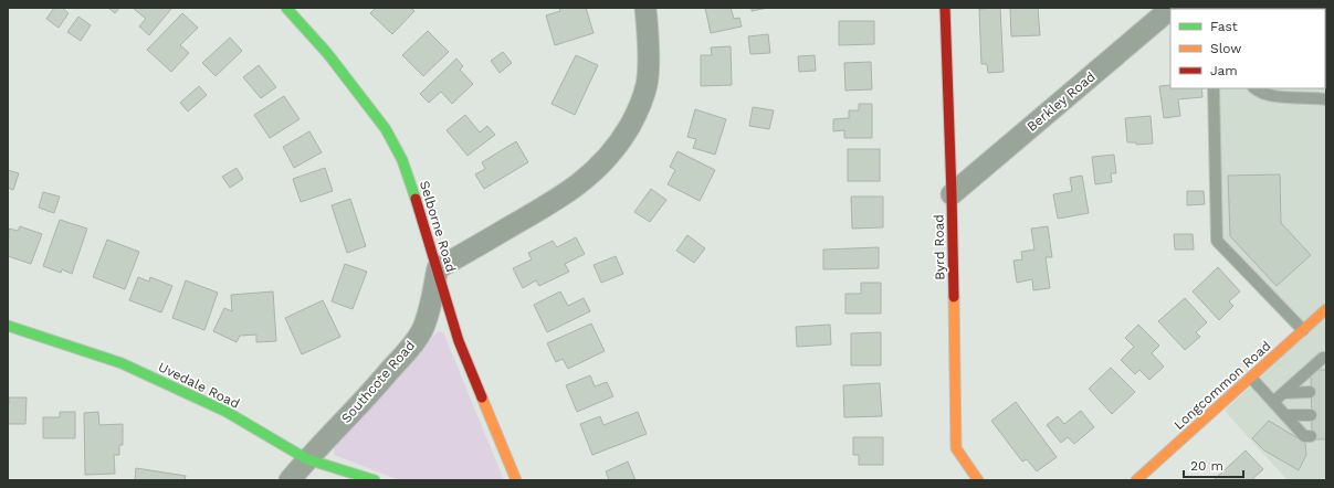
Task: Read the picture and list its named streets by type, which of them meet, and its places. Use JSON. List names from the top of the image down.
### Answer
{
  "streets": {
    "street": [
      "Berkley Road",
      "Selborne Road",
      "Byrd Road",
      "Southcote Road",
      "Uvedale Road",
      "Longcommon Road"
    ]
  },
  "crossings": [
    ["Berkley Road", "Byrd Road"],
    ["Selborne Road", "Southcote Road"],
    ["Southcote Road", "Uvedale Road"]
  ],
  "legend": ["Fast", "Slow", "Jam"],
  "scale_bar": "20 m"
}
